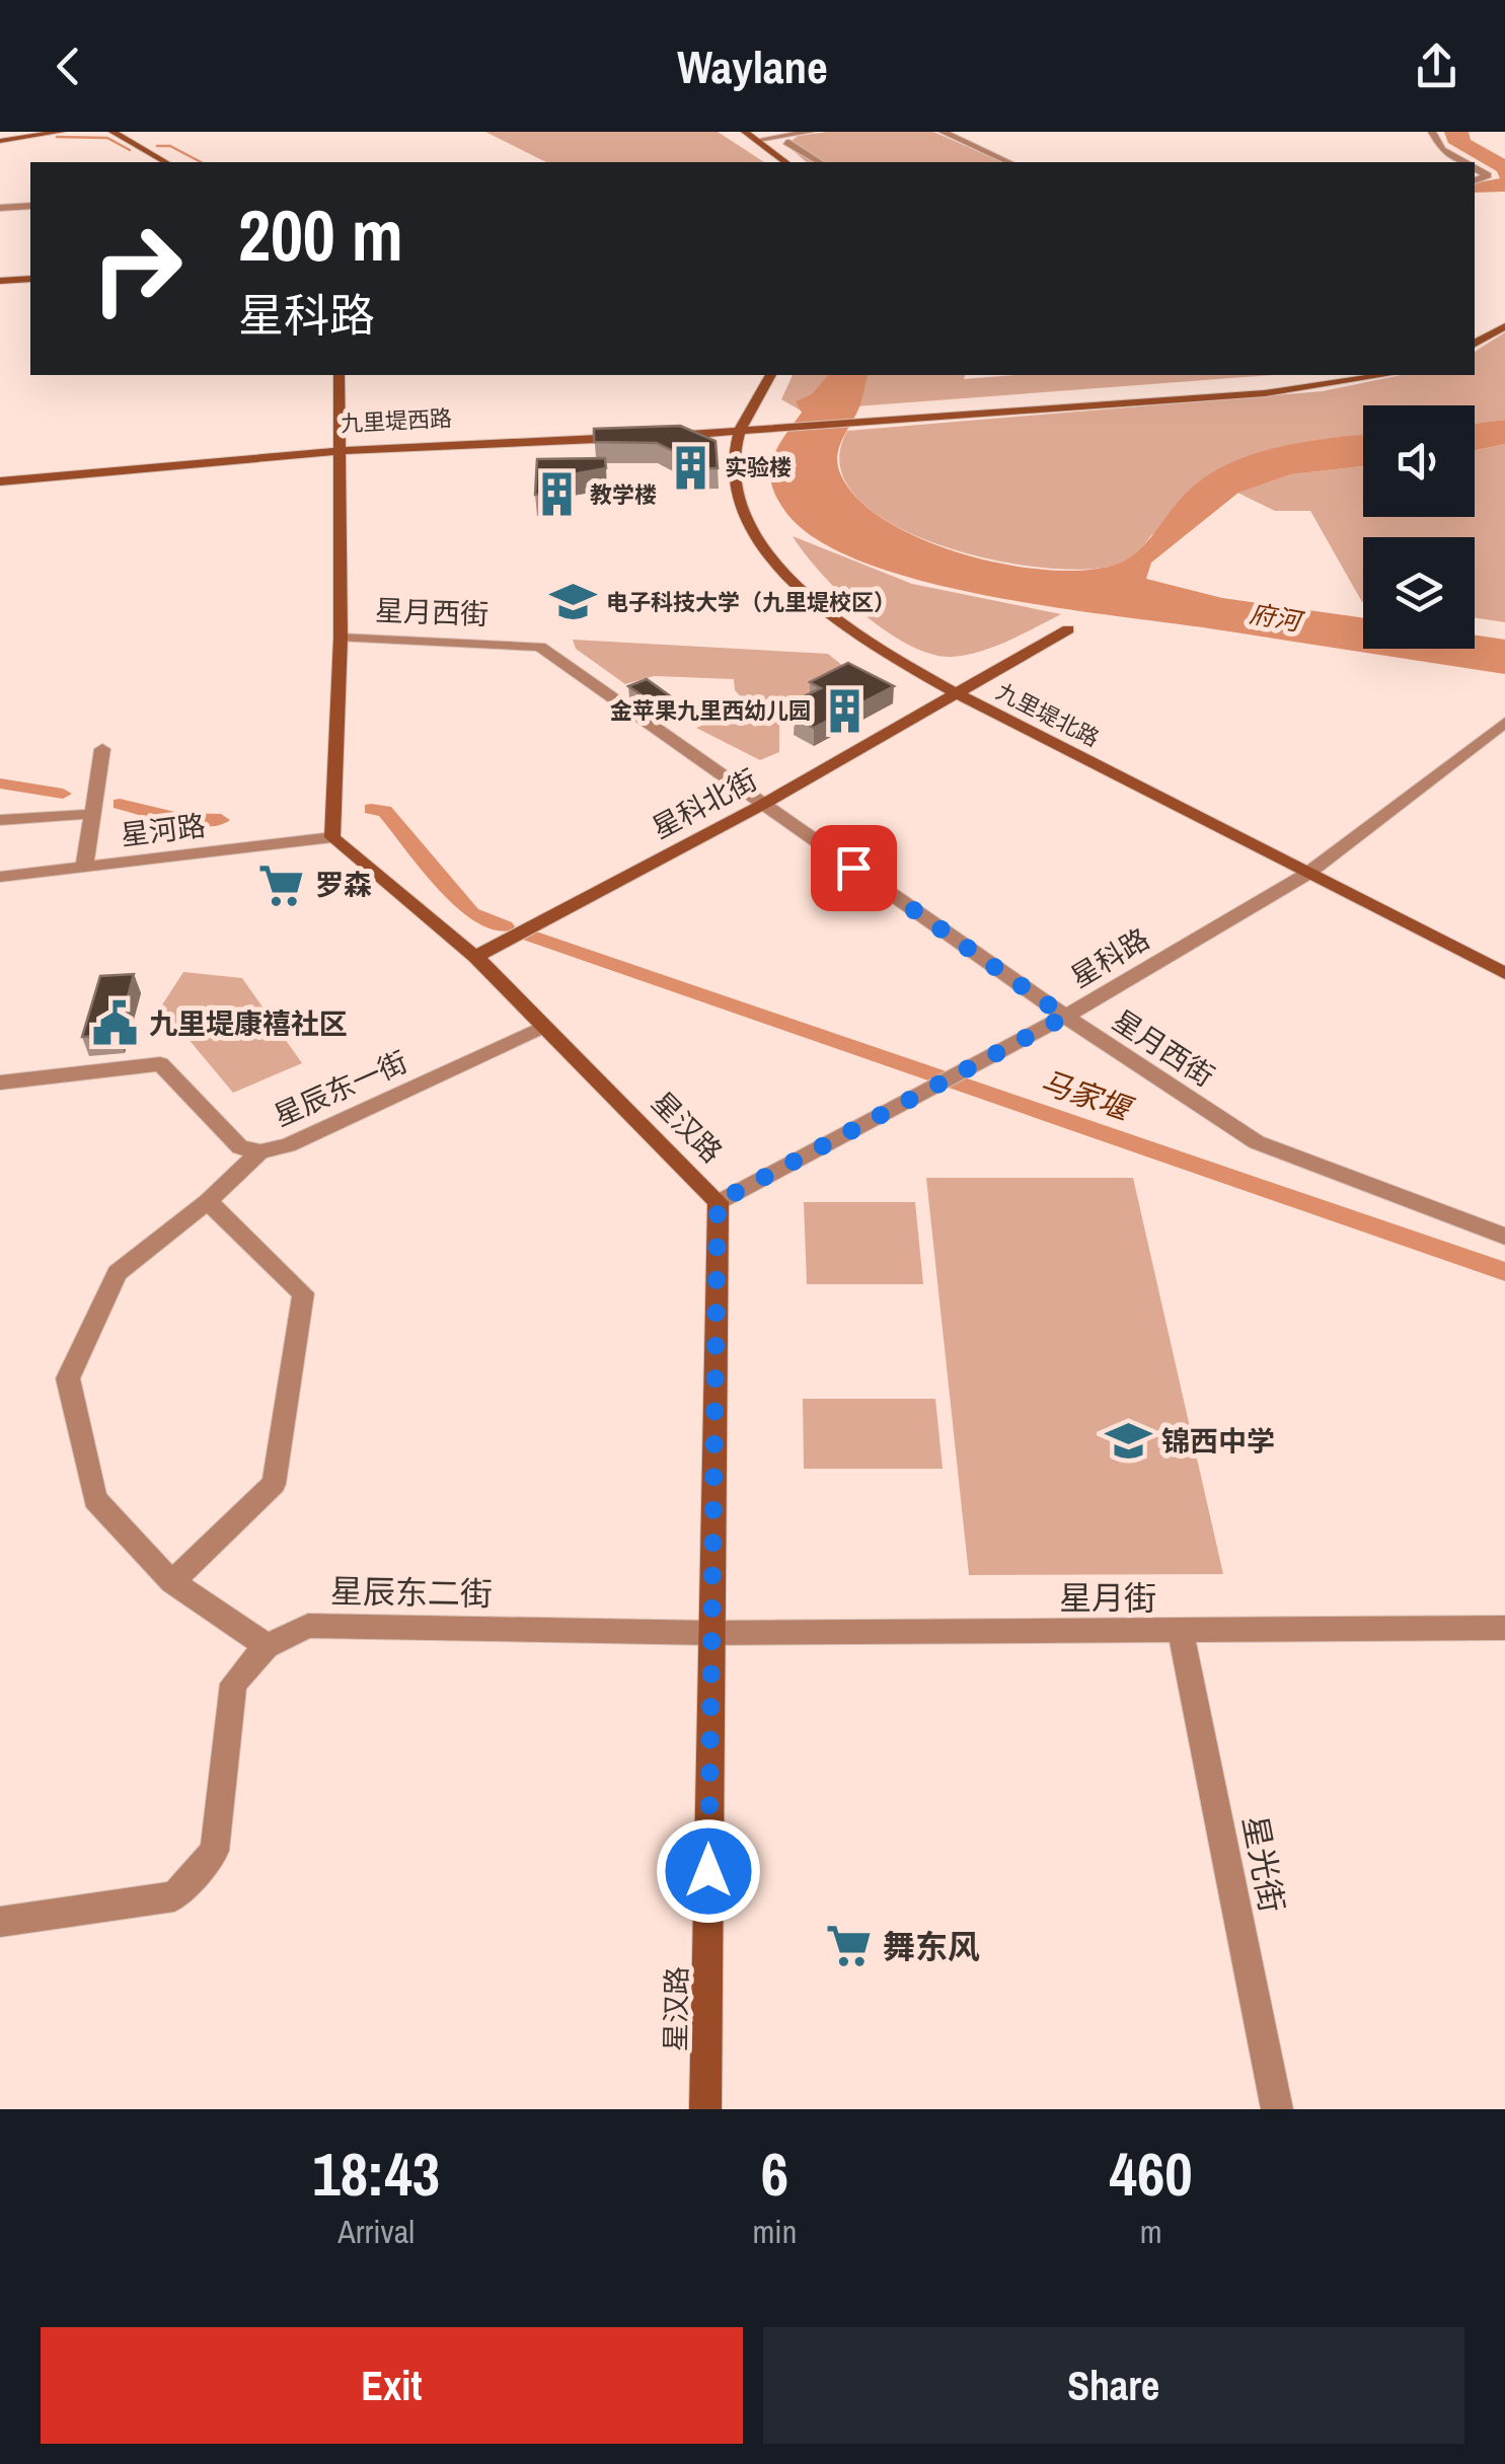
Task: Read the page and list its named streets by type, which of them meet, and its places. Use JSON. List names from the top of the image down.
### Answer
{
  "streets": {
    "street": [
      "星月西街",
      "九里堤北路",
      "星科北街",
      "星河路",
      "星科路",
      "星辰东一街",
      "星汉路",
      "星辰东二街",
      "星月街",
      "星光街"
    ]
  },
  "crossings": [
    ["星月西街", "星科北街"],
    ["星月西街", "星科路"],
    ["九里堤北路", "星科北街"],
    ["九里堤北路", "星科路"],
    ["星科北街", "星汉路"],
    ["星河路", "星汉路"],
    ["星科路", "星汉路"],
    ["星辰东一街", "星汉路"],
    ["星汉路", "星辰东二街"],
    ["星汉路", "星月街"],
    ["星辰东二街", "星月街"],
    ["星月街", "星光街"]
  ],
  "water": ["府河", "马家堰"],
  "places": {
    "building": ["实验楼", "教学楼", "金苹果九里西幼儿园"],
    "school or university": ["电子科技大学（九里堤校区）", "锦西中学"],
    "supermarket": ["罗森", "舞东风"],
    "public building": ["九里堤康禧社区"]
  },
  "page": {
    "header": "Waylane",
    "turn": ["200 m", "星科路"],
    "eta": [
      "18:43",
      "Arrival",
      "6",
      "min",
      "460",
      "m"
    ],
    "buttons": ["Exit", "Share"]
  }
}
